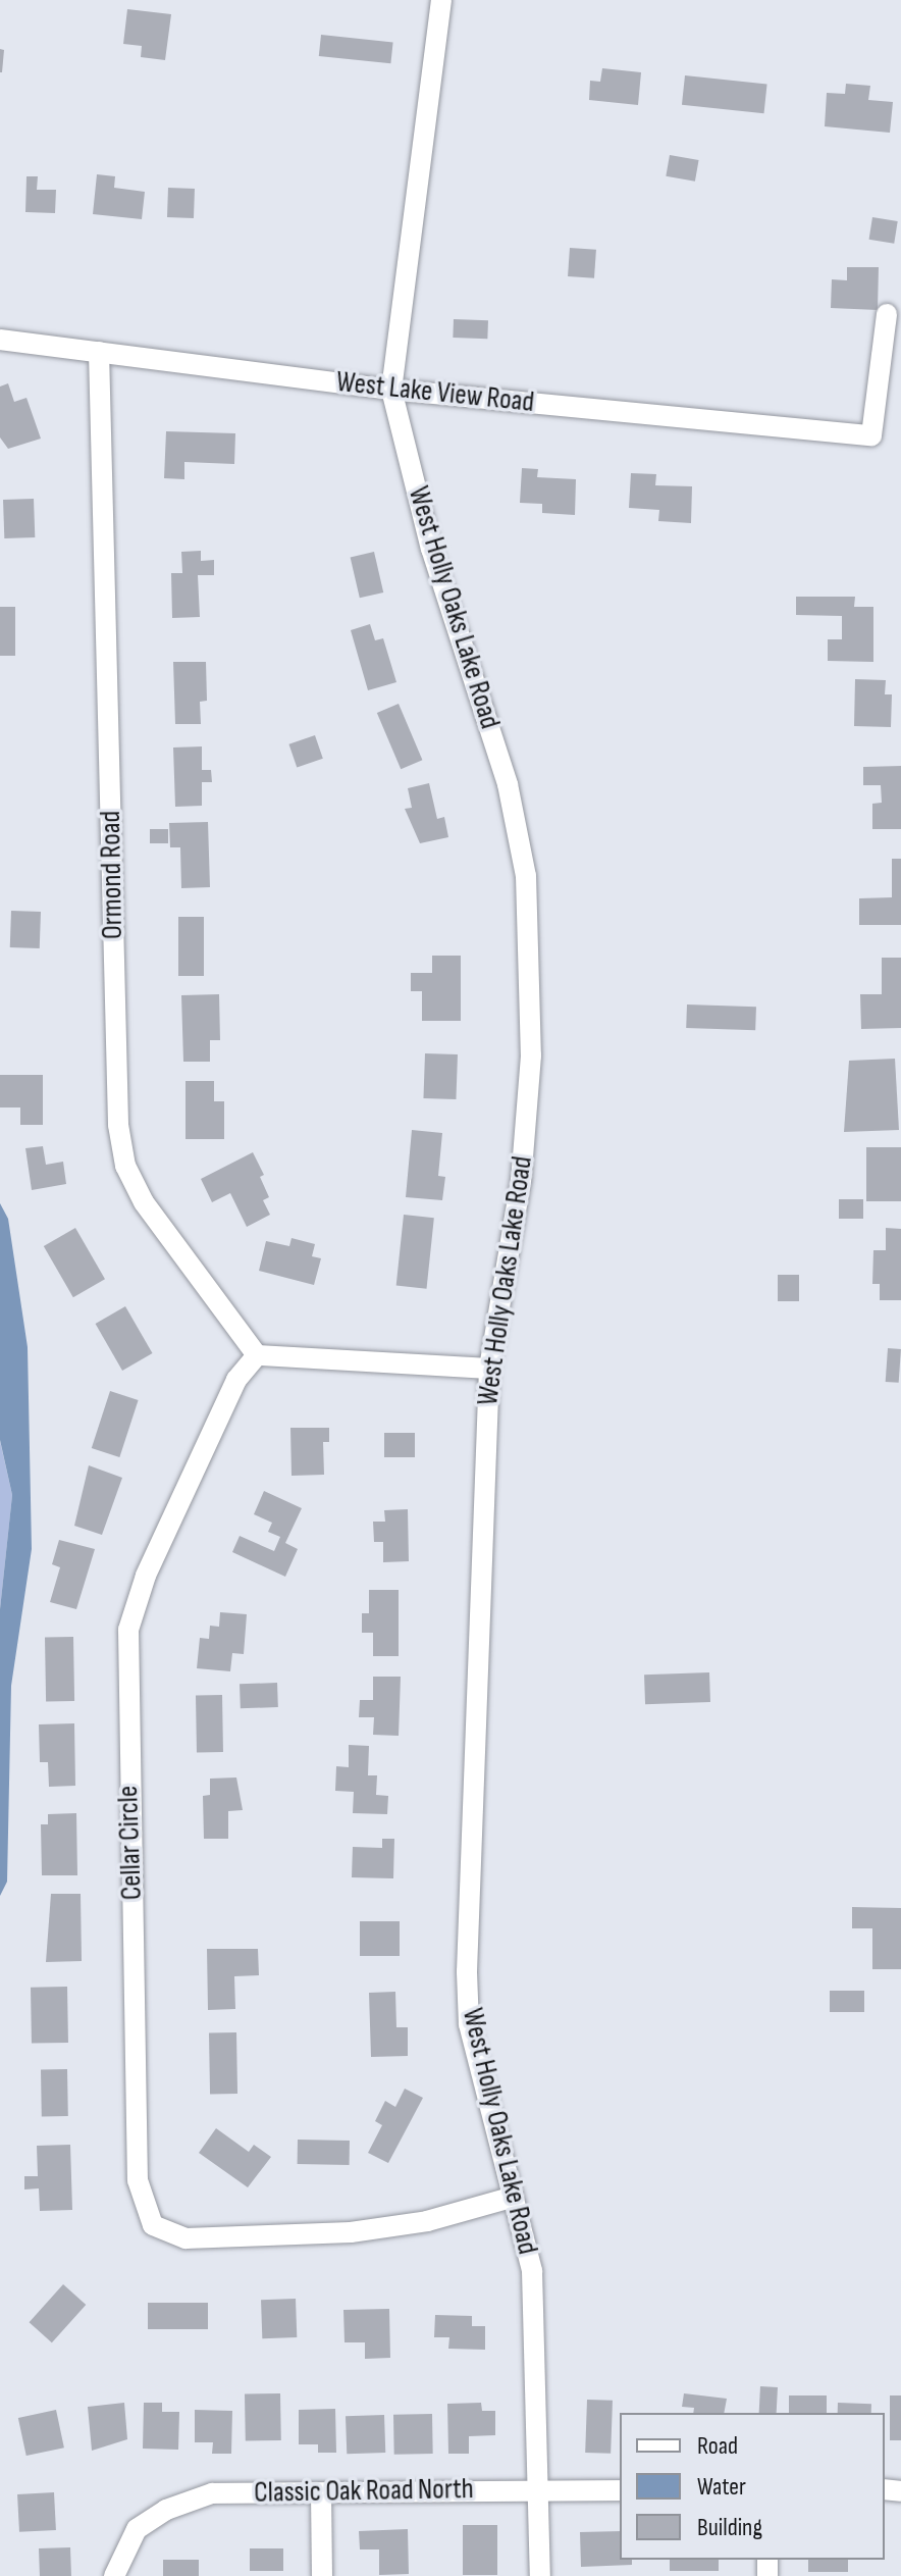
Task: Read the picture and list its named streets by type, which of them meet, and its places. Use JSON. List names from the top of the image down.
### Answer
{
  "streets": {
    "street": [
      "West Lake View Road",
      "West Holly Oaks Lake Road",
      "Ormond Road",
      "Cellar Circle",
      "Classic Oak Road North"
    ]
  },
  "crossings": [
    ["West Lake View Road", "West Holly Oaks Lake Road"],
    ["West Lake View Road", "Ormond Road"],
    ["West Holly Oaks Lake Road", "Cellar Circle"],
    ["West Holly Oaks Lake Road", "Classic Oak Road North"],
    ["Ormond Road", "Cellar Circle"]
  ],
  "legend": ["Road", "Water", "Building"]
}
